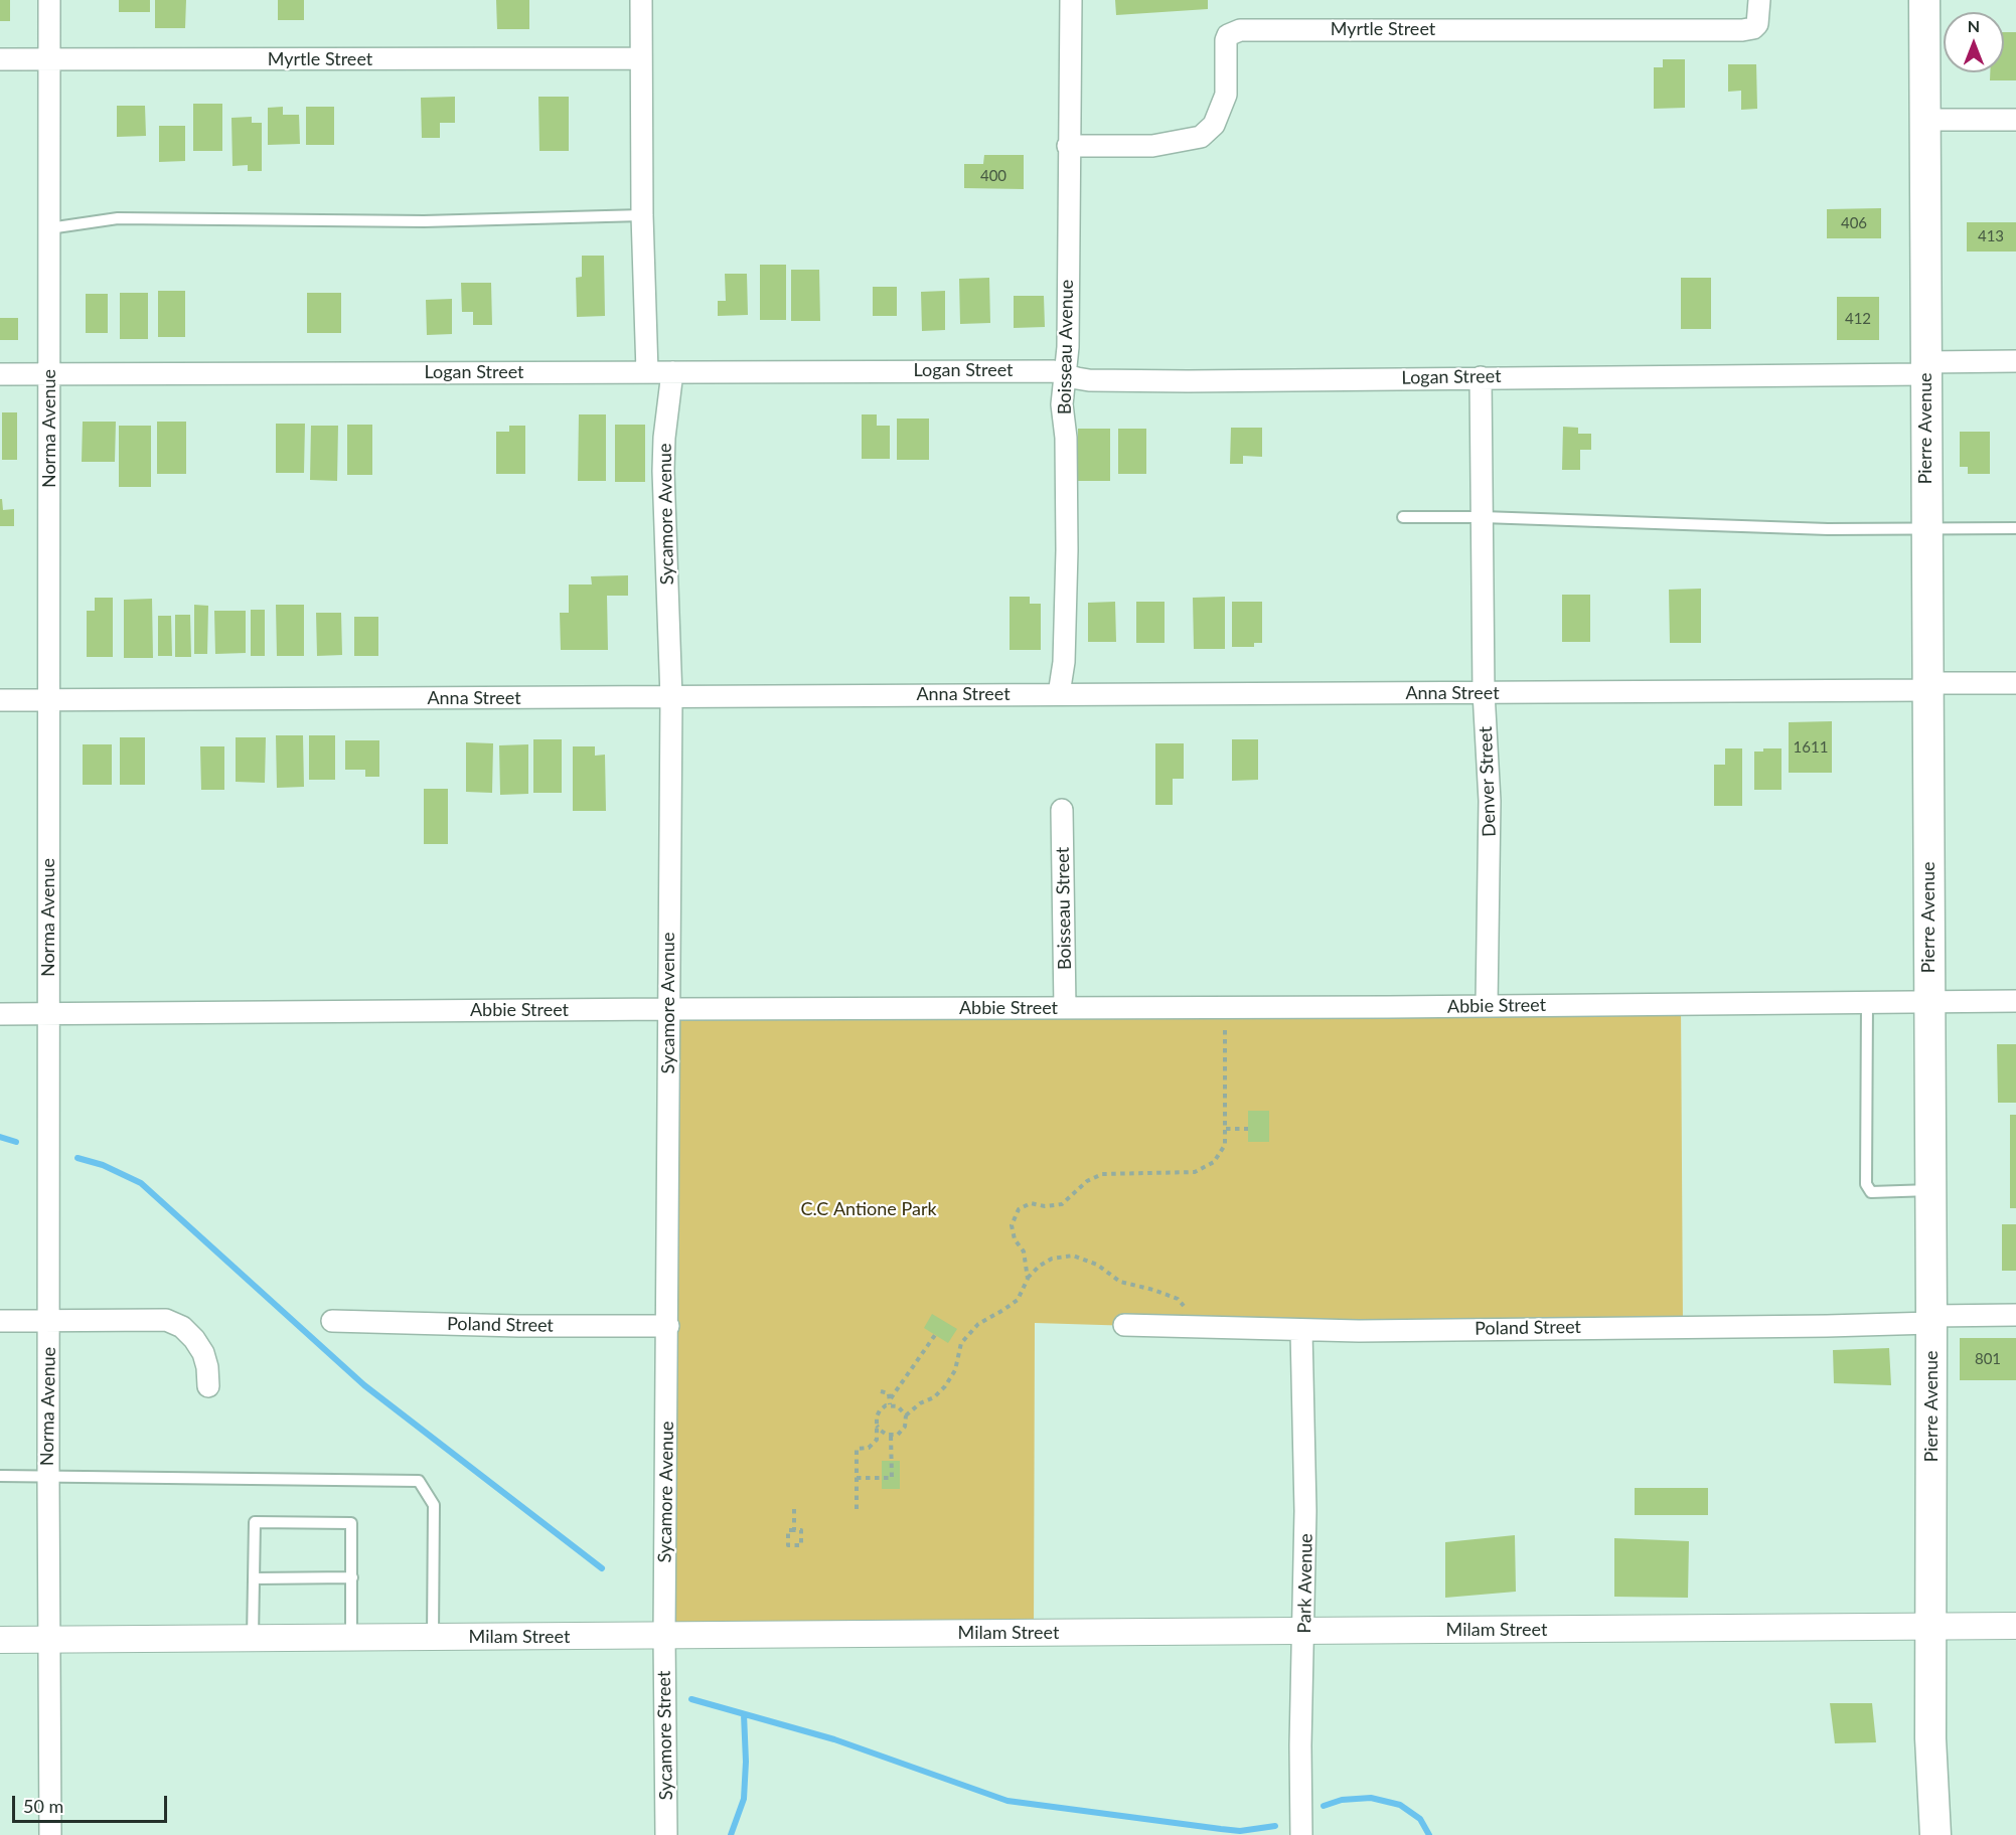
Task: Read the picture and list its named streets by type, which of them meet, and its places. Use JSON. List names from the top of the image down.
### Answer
{
  "streets": {
    "main road": ["Pierre Avenue"],
    "street": [
      "Myrtle Street",
      "Boisseau Avenue",
      "Logan Street",
      "Norma Avenue",
      "Sycamore Avenue",
      "Anna Street",
      "Denver Street",
      "Boisseau Street",
      "Abbie Street",
      "Poland Street",
      "Park Avenue",
      "Milam Street",
      "Sycamore Street"
    ]
  },
  "crossings": [
    ["Myrtle Street", "Boisseau Avenue"],
    ["Myrtle Street", "Norma Avenue"],
    ["Boisseau Avenue", "Logan Street"],
    ["Boisseau Avenue", "Anna Street"],
    ["Logan Street", "Norma Avenue"],
    ["Logan Street", "Pierre Avenue"],
    ["Logan Street", "Sycamore Avenue"],
    ["Logan Street", "Denver Street"],
    ["Norma Avenue", "Anna Street"],
    ["Norma Avenue", "Abbie Street"],
    ["Norma Avenue", "Milam Street"],
    ["Pierre Avenue", "Anna Street"],
    ["Pierre Avenue", "Abbie Street"],
    ["Pierre Avenue", "Poland Street"],
    ["Pierre Avenue", "Milam Street"],
    ["Sycamore Avenue", "Anna Street"],
    ["Sycamore Avenue", "Abbie Street"],
    ["Sycamore Avenue", "Poland Street"],
    ["Sycamore Avenue", "Milam Street"],
    ["Sycamore Avenue", "Sycamore Street"],
    ["Anna Street", "Denver Street"],
    ["Denver Street", "Abbie Street"],
    ["Boisseau Street", "Abbie Street"],
    ["Poland Street", "Park Avenue"],
    ["Park Avenue", "Milam Street"],
    ["Milam Street", "Sycamore Street"]
  ],
  "parks": ["C.C Antione Park"],
  "house_numbers": [
    "400",
    "406",
    "413",
    "412",
    "1611",
    "801"
  ],
  "scale_bar": "50 m",
  "north": "top"
}
